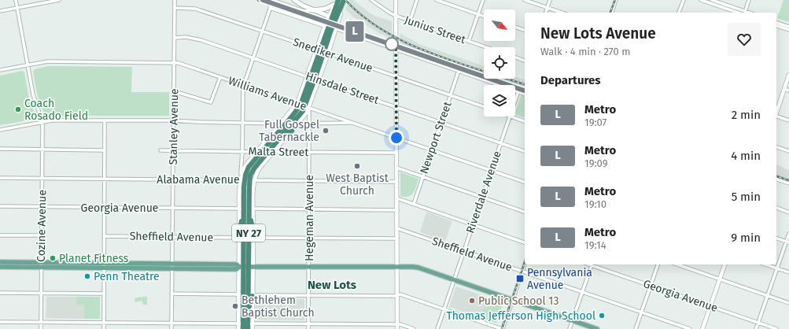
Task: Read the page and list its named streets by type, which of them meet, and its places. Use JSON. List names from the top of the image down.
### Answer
{
  "streets": {
    "highway": ["NY 27"],
    "street": [
      "Junius Street",
      "Snediker Avenue",
      "Hinsdale Street",
      "Williams Avenue",
      "Stanley Avenue",
      "Newport Street",
      "Malta Street",
      "Alabama Avenue",
      "Riverdale Avenue",
      "Georgia Avenue",
      "Hegeman Avenue",
      "Cozine Avenue",
      "Sheffield Avenue"
    ]
  },
  "crossings": [
    ["Snediker Avenue", "Stanley Avenue"],
    ["Snediker Avenue", "Newport Street"],
    ["Snediker Avenue", "NY 27"],
    ["Hinsdale Street", "Stanley Avenue"],
    ["Hinsdale Street", "Newport Street"],
    ["Hinsdale Street", "Riverdale Avenue"],
    ["Hinsdale Street", "NY 27"],
    ["Williams Avenue", "Stanley Avenue"],
    ["Williams Avenue", "Newport Street"],
    ["Williams Avenue", "Riverdale Avenue"],
    ["Williams Avenue", "Hegeman Avenue"],
    ["Williams Avenue", "Cozine Avenue"],
    ["Williams Avenue", "NY 27"],
    ["Stanley Avenue", "Malta Street"],
    ["Stanley Avenue", "Alabama Avenue"],
    ["Stanley Avenue", "Georgia Avenue"],
    ["Stanley Avenue", "Sheffield Avenue"],
    ["Malta Street", "Hegeman Avenue"],
    ["Malta Street", "NY 27"],
    ["Alabama Avenue", "Hegeman Avenue"],
    ["Alabama Avenue", "Cozine Avenue"],
    ["Alabama Avenue", "NY 27"],
    ["Riverdale Avenue", "Sheffield Avenue"],
    ["Georgia Avenue", "Cozine Avenue"],
    ["Hegeman Avenue", "NY 27"]
  ],
  "districts": ["New Lots"],
  "places": {
    "other": [
      "Coach Rosado Field",
      "Full Gospel Tabernackle",
      "West Baptist Church",
      "Planet Fitness",
      "Penn Theatre",
      "Public School 13",
      "Bethlehem Baptist Church",
      "Thomas Jefferson High School"
    ],
    "transit": ["Pennsylvania Avenue"]
  },
  "lines": ["metro line L"],
  "north": "bottom right",
  "page": {
    "on_map": "L",
    "heading": [
      ["New Lots Avenue", "Walk · 4 min · 270 m"],
      "Departures"
    ],
    "list": [
      {
        "mark": "L",
        "name": "Metro",
        "note": "19:07",
        "value": "2 min"
      },
      {
        "mark": "L",
        "name": "Metro",
        "note": "19:09",
        "value": "4 min"
      },
      {
        "mark": "L",
        "name": "Metro",
        "note": "19:10",
        "value": "5 min"
      },
      {
        "mark": "L",
        "name": "Metro",
        "note": "19:14",
        "value": "9 min"
      }
    ]
  }
}
